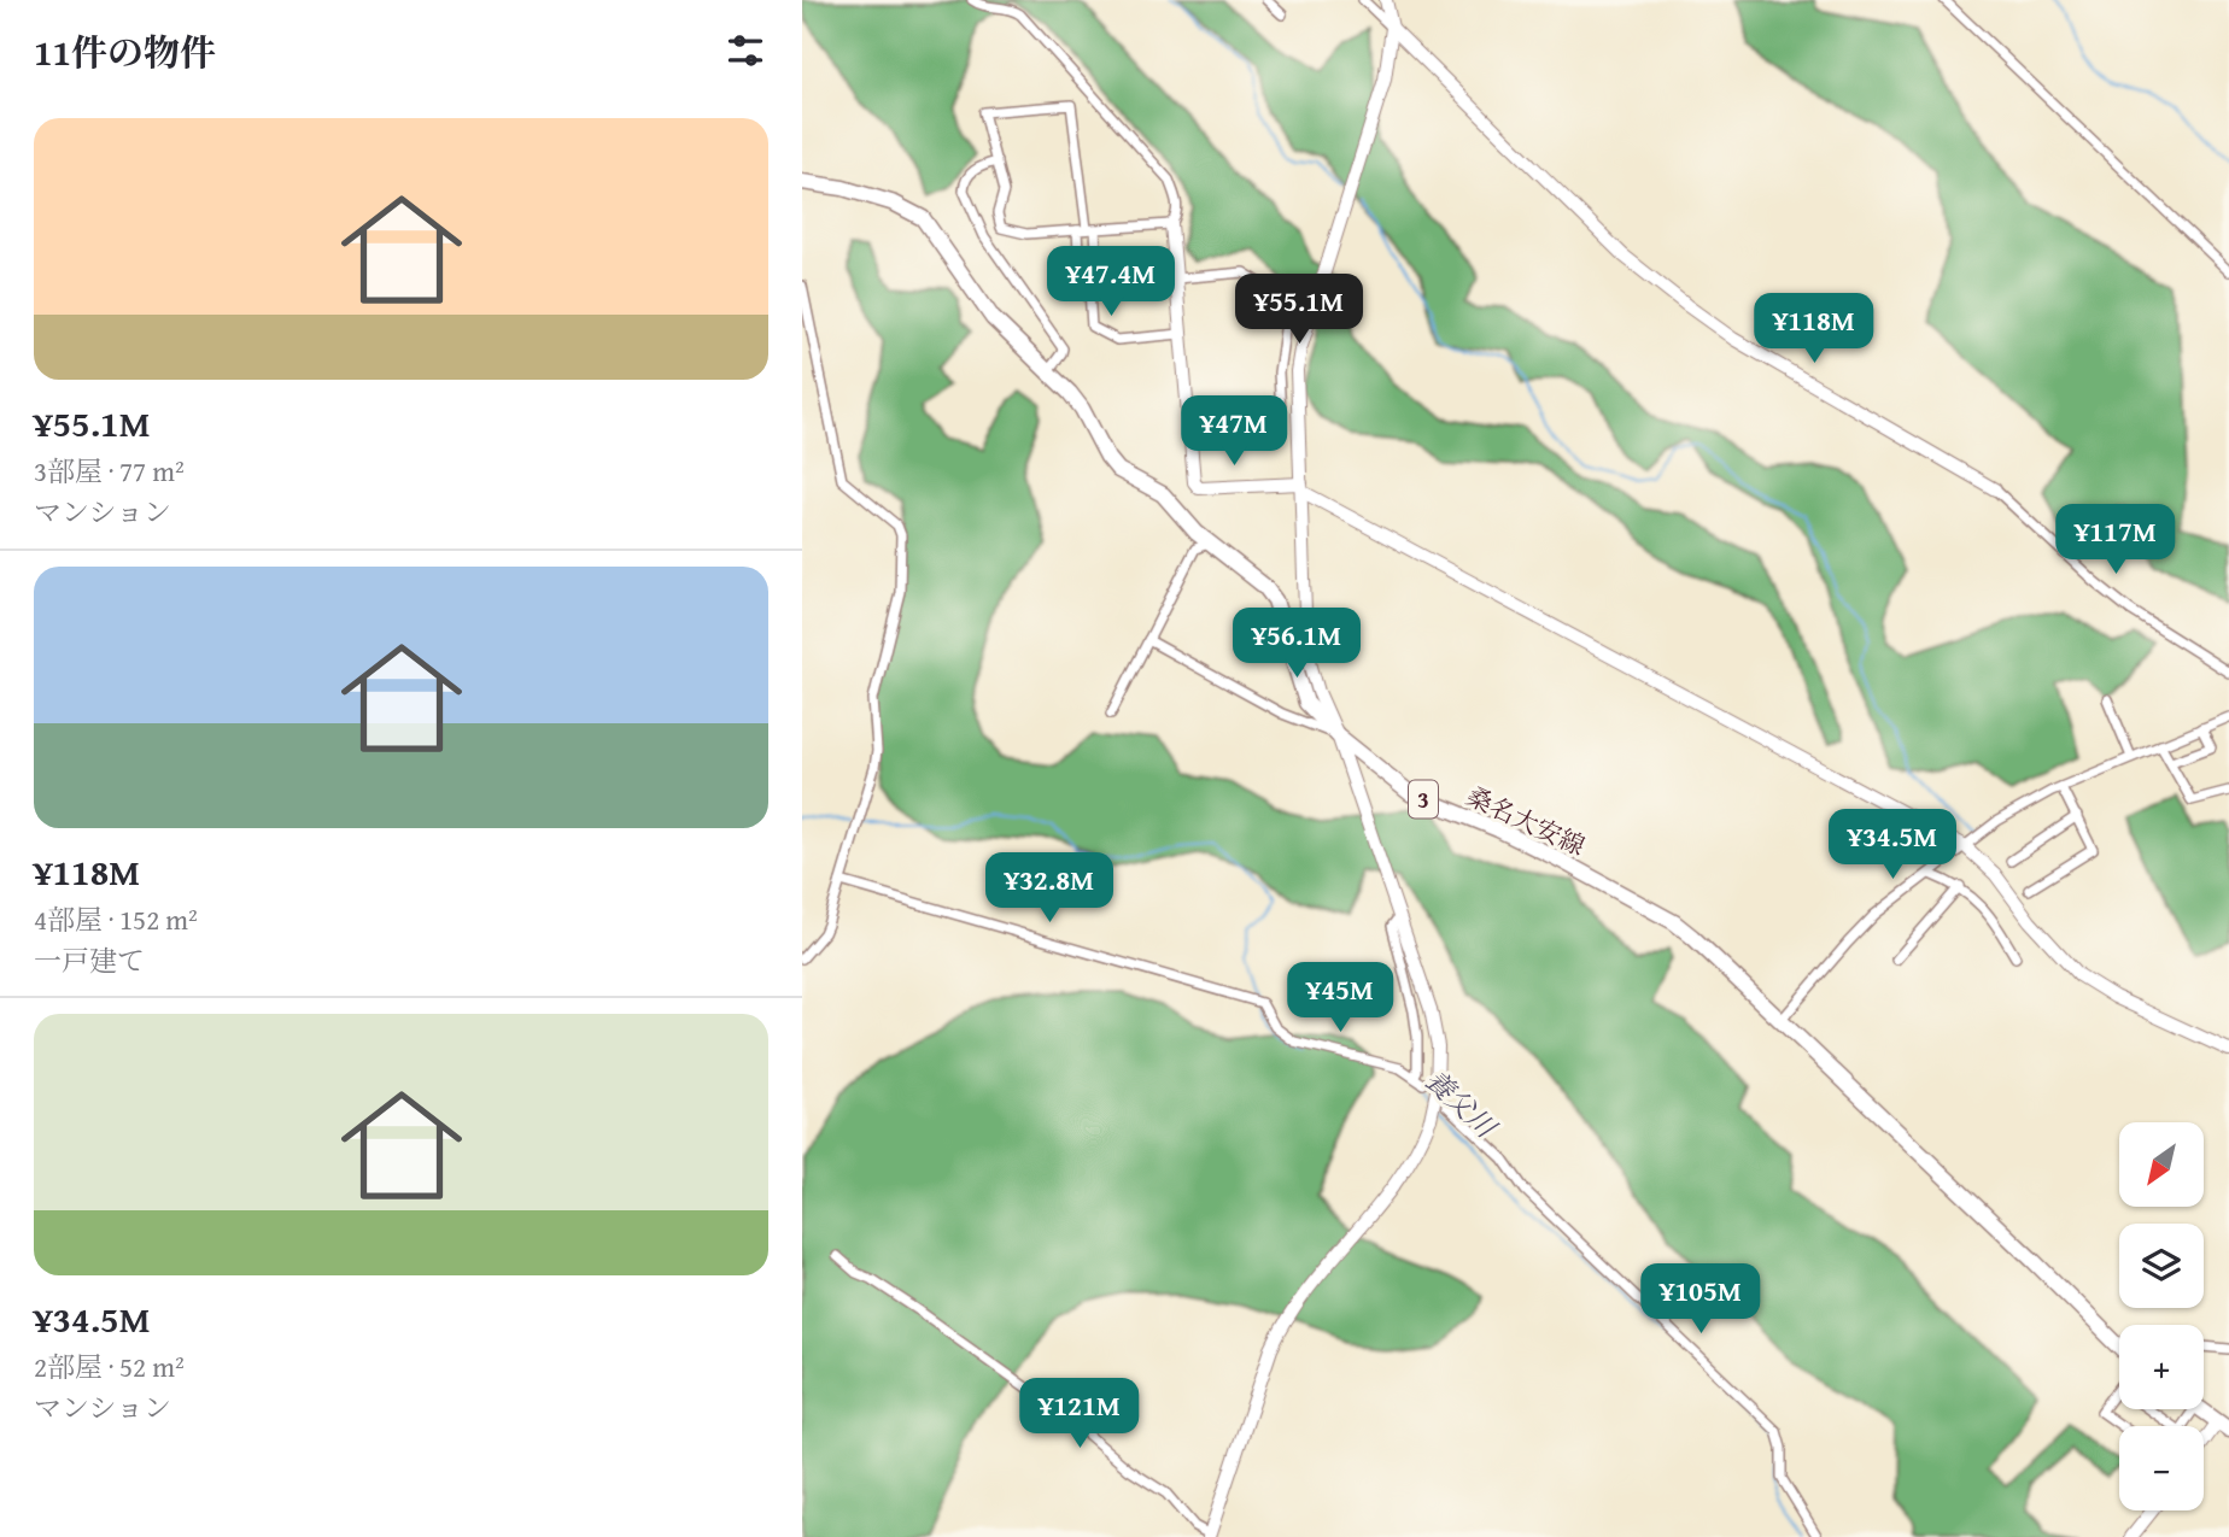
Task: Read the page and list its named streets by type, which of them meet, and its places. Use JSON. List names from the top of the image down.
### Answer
{
  "streets": {
    "main road": ["3", "桑名大安線"]
  },
  "water": ["養父川"],
  "north": "bottom left",
  "page": {
    "heading": "11件の物件",
    "list": [
      {
        "name": "¥55.1M",
        "note": "3部屋 · 77 m² · マンション"
      },
      {
        "name": "¥118M",
        "note": "4部屋 · 152 m² · 一戸建て"
      },
      {
        "name": "¥34.5M",
        "note": "2部屋 · 52 m² · マンション"
      }
    ],
    "price": [
      "¥47.4M",
      "¥55.1M",
      "¥118M",
      "¥47M",
      "¥117M",
      "¥56.1M",
      "¥34.5M",
      "¥32.8M",
      "¥45M",
      "¥105M",
      "¥121M"
    ],
    "map_buttons": ["+", "−"]
  }
}
